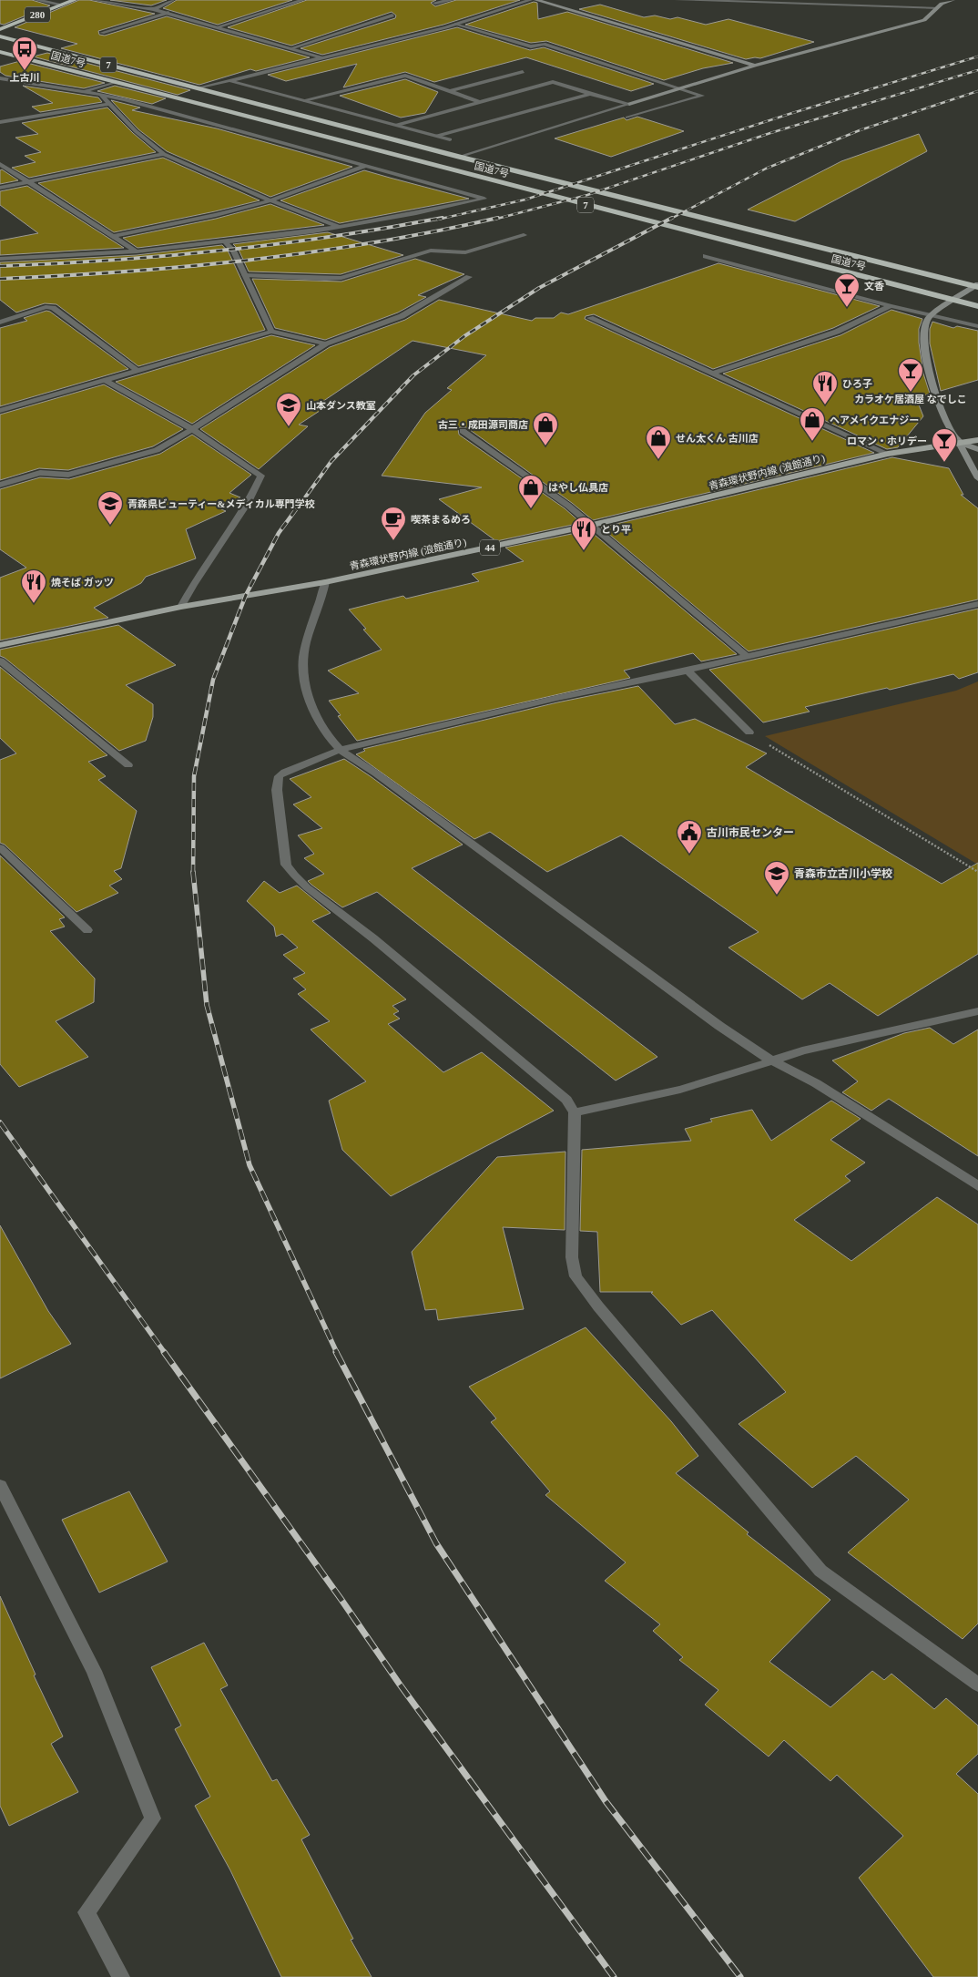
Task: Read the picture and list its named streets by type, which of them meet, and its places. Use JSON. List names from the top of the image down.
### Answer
{
  "streets": {
    "highway": ["280", "国道7号", "7"],
    "main road": ["青森環状野内線 (浪館通り)", "44"]
  },
  "places": {
    "bus stop": ["上古川"],
    "bar": ["文香", "カラオケ居酒屋 なでしこ", "ロマン・ホリデー"],
    "restaurant": ["ひろ子", "とり平", "焼そば ガッツ"],
    "school or university": ["山本ダンス教室", "青森県ビューティー&メディカル専門学校", "青森市立古川小学校"],
    "shop": [
      "ヘアメイクエナジー",
      "古三・成田源司商店",
      "せん太くん 古川店",
      "はやし仏具店"
    ],
    "cafe": ["喫茶まるめろ"],
    "public building": ["古川市民センター"]
  }
}
